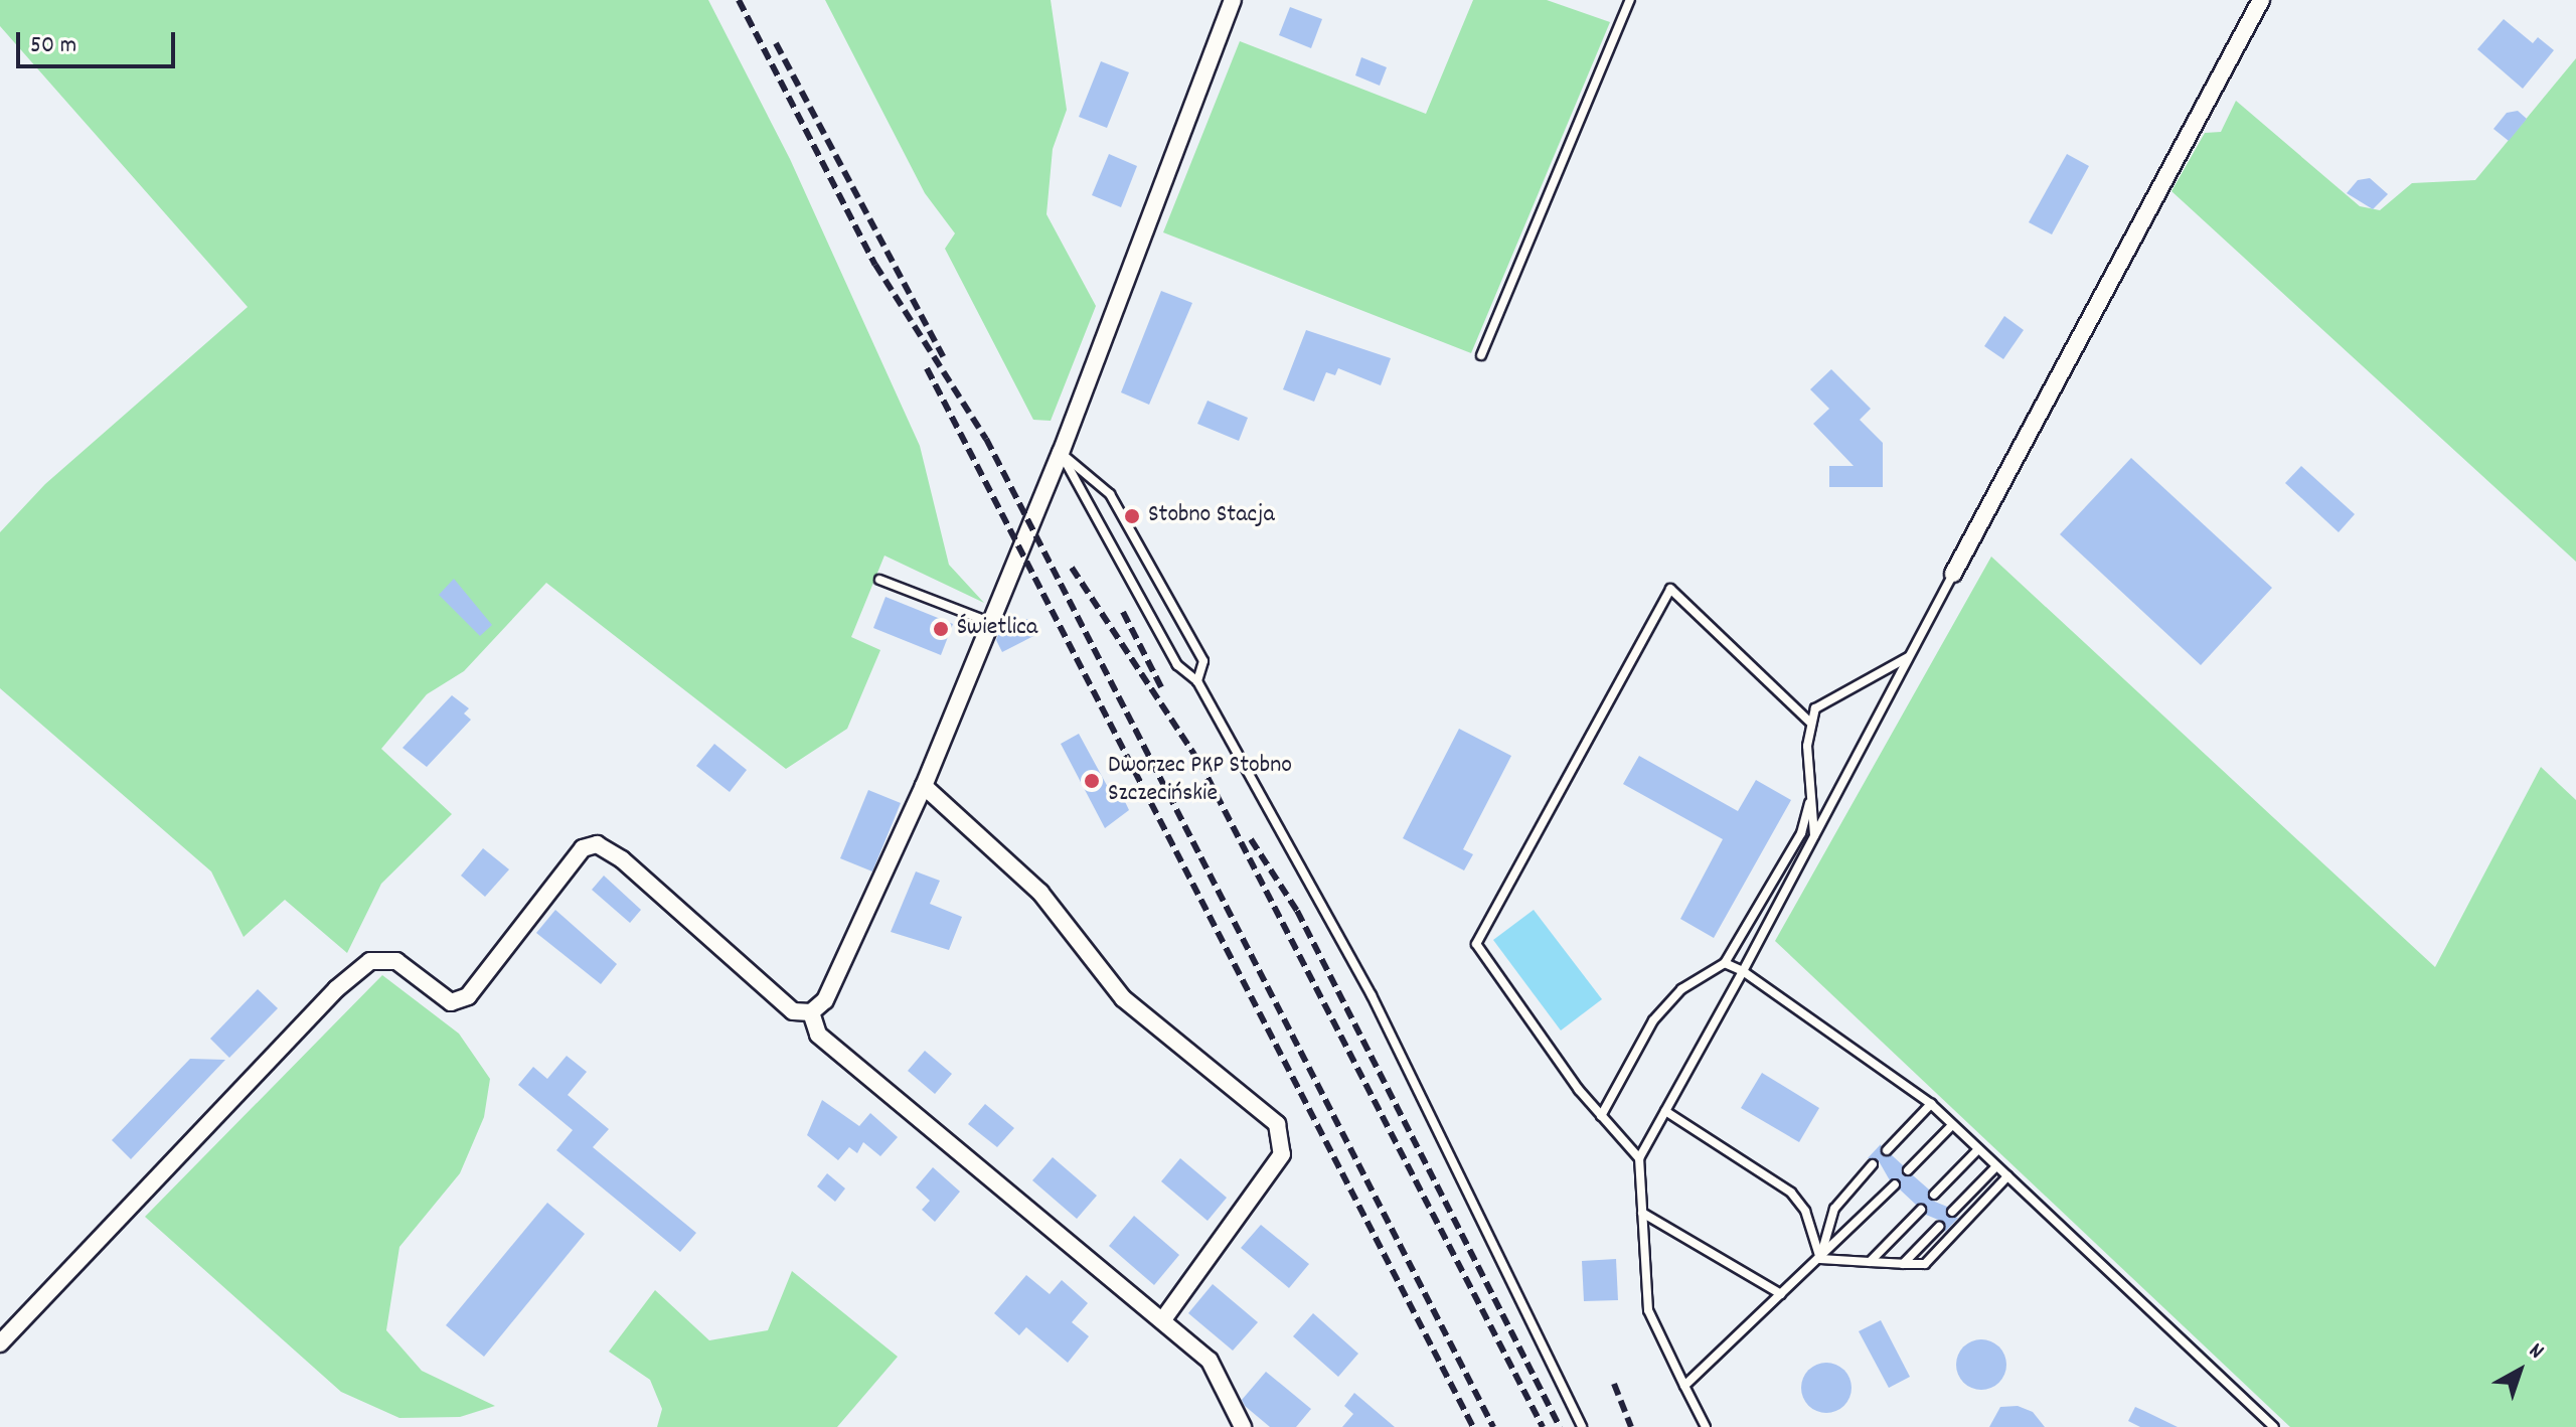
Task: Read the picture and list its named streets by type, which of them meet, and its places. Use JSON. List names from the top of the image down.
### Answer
{
  "places": ["Stobno Stacja", "Świetlica", "Dworzec PKP Stobno Szczecińskie"],
  "scale_bar": "50 m",
  "north": "top right"
}
